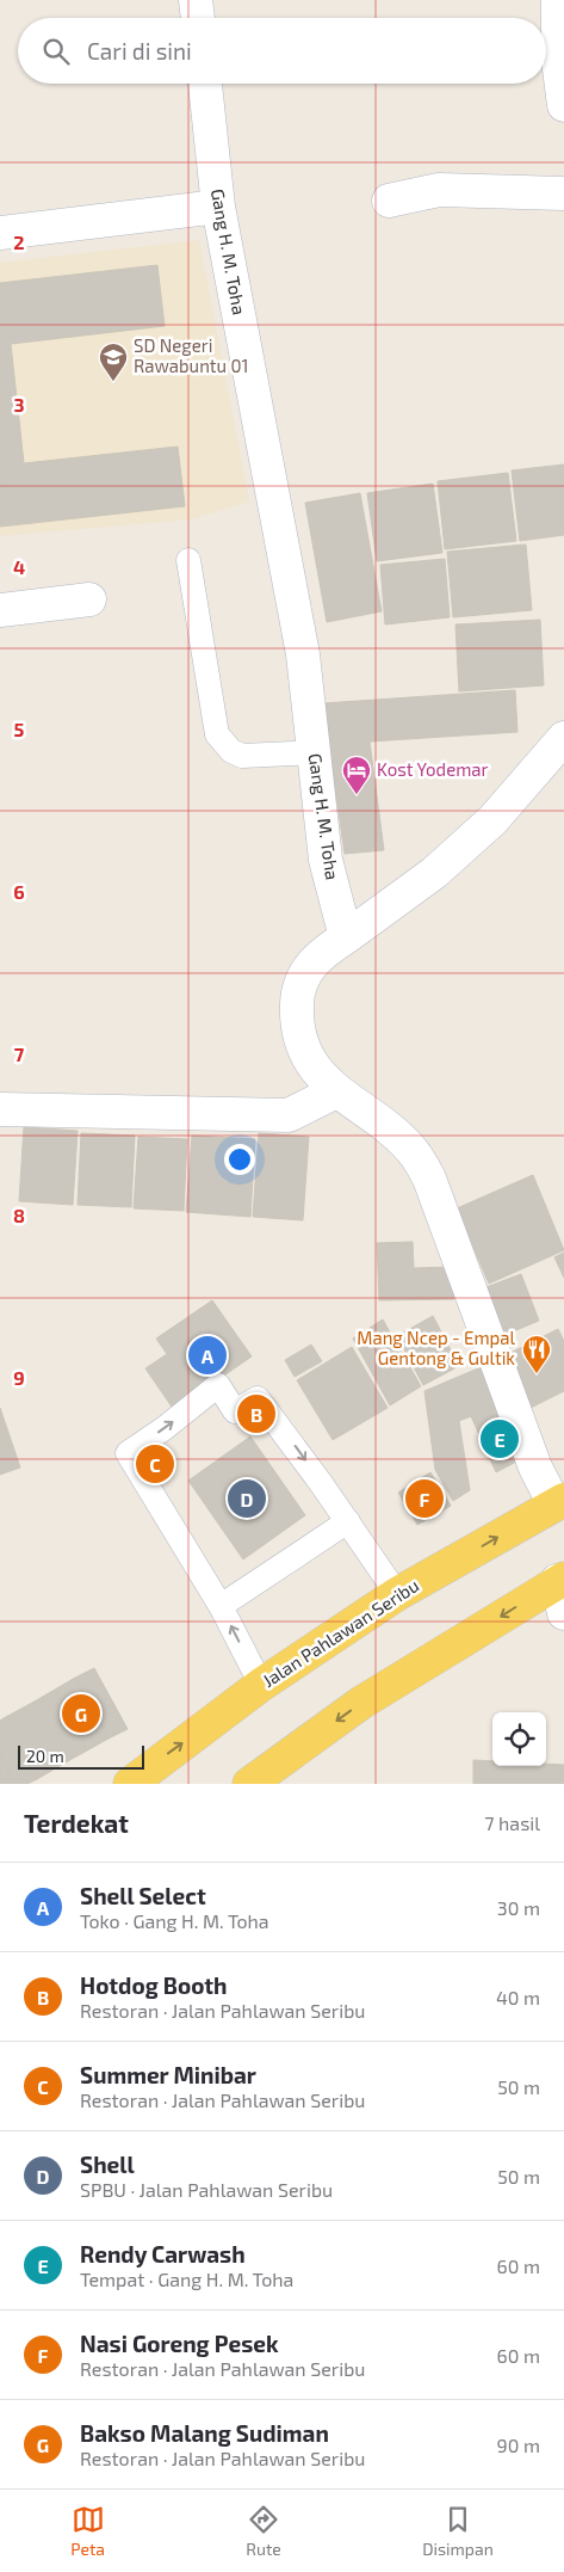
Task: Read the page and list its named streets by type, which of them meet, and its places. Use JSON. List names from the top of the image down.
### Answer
{
  "streets": {
    "main road": ["Jalan Pahlawan Seribu"],
    "street": ["Gang H. M. Toha"]
  },
  "places": {
    "school or university": ["SD Negeri Rawabuntu 01"],
    "hotel": ["Kost Yodemar"],
    "restaurant": ["Mang Ncep - Empal Gentong & Gultik"]
  },
  "scale_bar": "20 m",
  "page": {
    "search": "Cari di sini",
    "pins": [
      "A",
      "B",
      "E",
      "C",
      "D",
      "F",
      "G"
    ],
    "scale": "20 m",
    "heading": ["Terdekat", "7 hasil"],
    "list": [
      {
        "mark": "A",
        "name": "Shell Select",
        "note": "Toko · Gang H. M. Toha",
        "value": "30 m"
      },
      {
        "mark": "B",
        "name": "Hotdog Booth",
        "note": "Restoran · Jalan Pahlawan Seribu",
        "value": "40 m"
      },
      {
        "mark": "C",
        "name": "Summer Minibar",
        "note": "Restoran · Jalan Pahlawan Seribu",
        "value": "50 m"
      },
      {
        "mark": "D",
        "name": "Shell",
        "note": "SPBU · Jalan Pahlawan Seribu",
        "value": "50 m"
      },
      {
        "mark": "E",
        "name": "Rendy Carwash",
        "note": "Tempat · Gang H. M. Toha",
        "value": "60 m"
      },
      {
        "mark": "F",
        "name": "Nasi Goreng Pesek",
        "note": "Restoran · Jalan Pahlawan Seribu",
        "value": "60 m"
      },
      {
        "mark": "G",
        "name": "Bakso Malang Sudiman",
        "note": "Restoran · Jalan Pahlawan Seribu",
        "value": "90 m"
      }
    ],
    "nav": ["Peta", "Rute", "Disimpan"]
  },
  "grid": {
    "rows": [
      "2",
      "3",
      "4",
      "5",
      "6",
      "7",
      "8",
      "9"
    ]
  }
}
